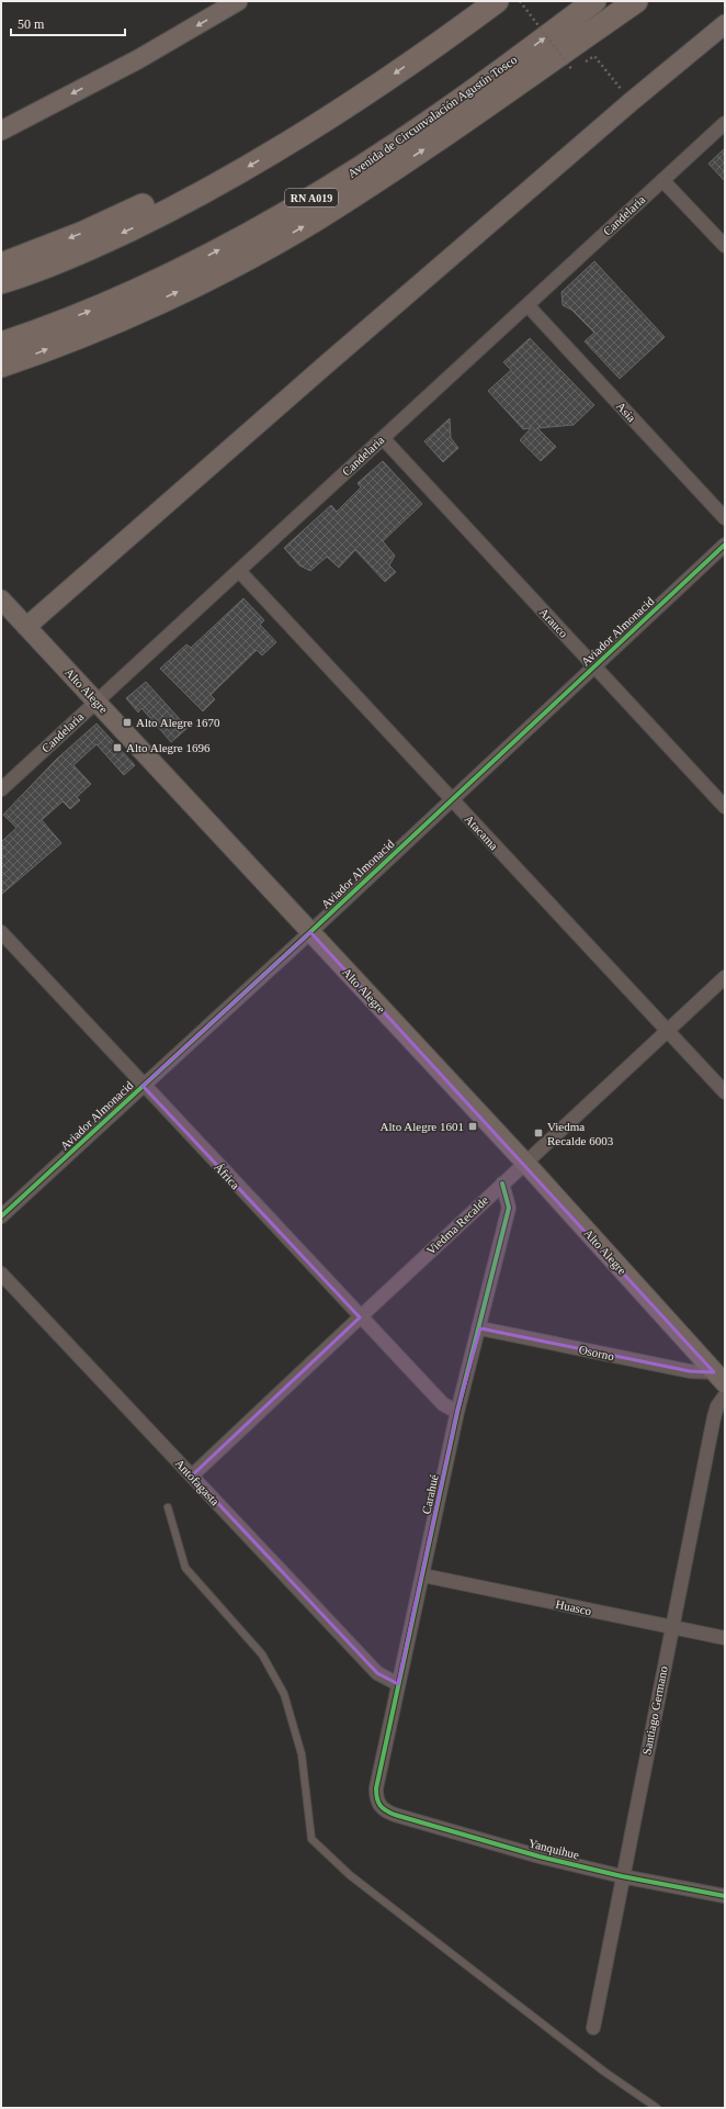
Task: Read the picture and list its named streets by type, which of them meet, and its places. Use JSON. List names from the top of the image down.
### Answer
{
  "streets": {
    "highway": ["Avenida de Circunvalación Agustín Tosco", "RN A019"],
    "street": [
      "Candelaria",
      "Asia",
      "Arauco",
      "Aviador Almonacid",
      "Alto Alegre",
      "Atacama",
      "África",
      "Viedma Recalde",
      "Osorno",
      "Antofagasta",
      "Carahué",
      "Huasco",
      "Santiago Germano",
      "Yanquihue"
    ]
  },
  "crossings": [
    ["Candelaria", "Asia"],
    ["Candelaria", "Arauco"],
    ["Candelaria", "Alto Alegre"],
    ["Candelaria", "Atacama"],
    ["Arauco", "Aviador Almonacid"],
    ["Aviador Almonacid", "Alto Alegre"],
    ["Aviador Almonacid", "Atacama"],
    ["Aviador Almonacid", "África"],
    ["Alto Alegre", "Viedma Recalde"],
    ["Alto Alegre", "Osorno"],
    ["Atacama", "Viedma Recalde"],
    ["África", "Viedma Recalde"],
    ["África", "Carahué"],
    ["Viedma Recalde", "Antofagasta"],
    ["Viedma Recalde", "Carahué"],
    ["Osorno", "Carahué"],
    ["Antofagasta", "Carahué"],
    ["Carahué", "Huasco"],
    ["Carahué", "Yanquihue"],
    ["Huasco", "Santiago Germano"],
    ["Santiago Germano", "Yanquihue"]
  ],
  "places": {
    "transit": [
      "Alto Alegre 1670",
      "Alto Alegre 1696",
      "Alto Alegre 1601",
      "Viedma Recalde 6003"
    ]
  },
  "scale_bar": "50 m"
}
